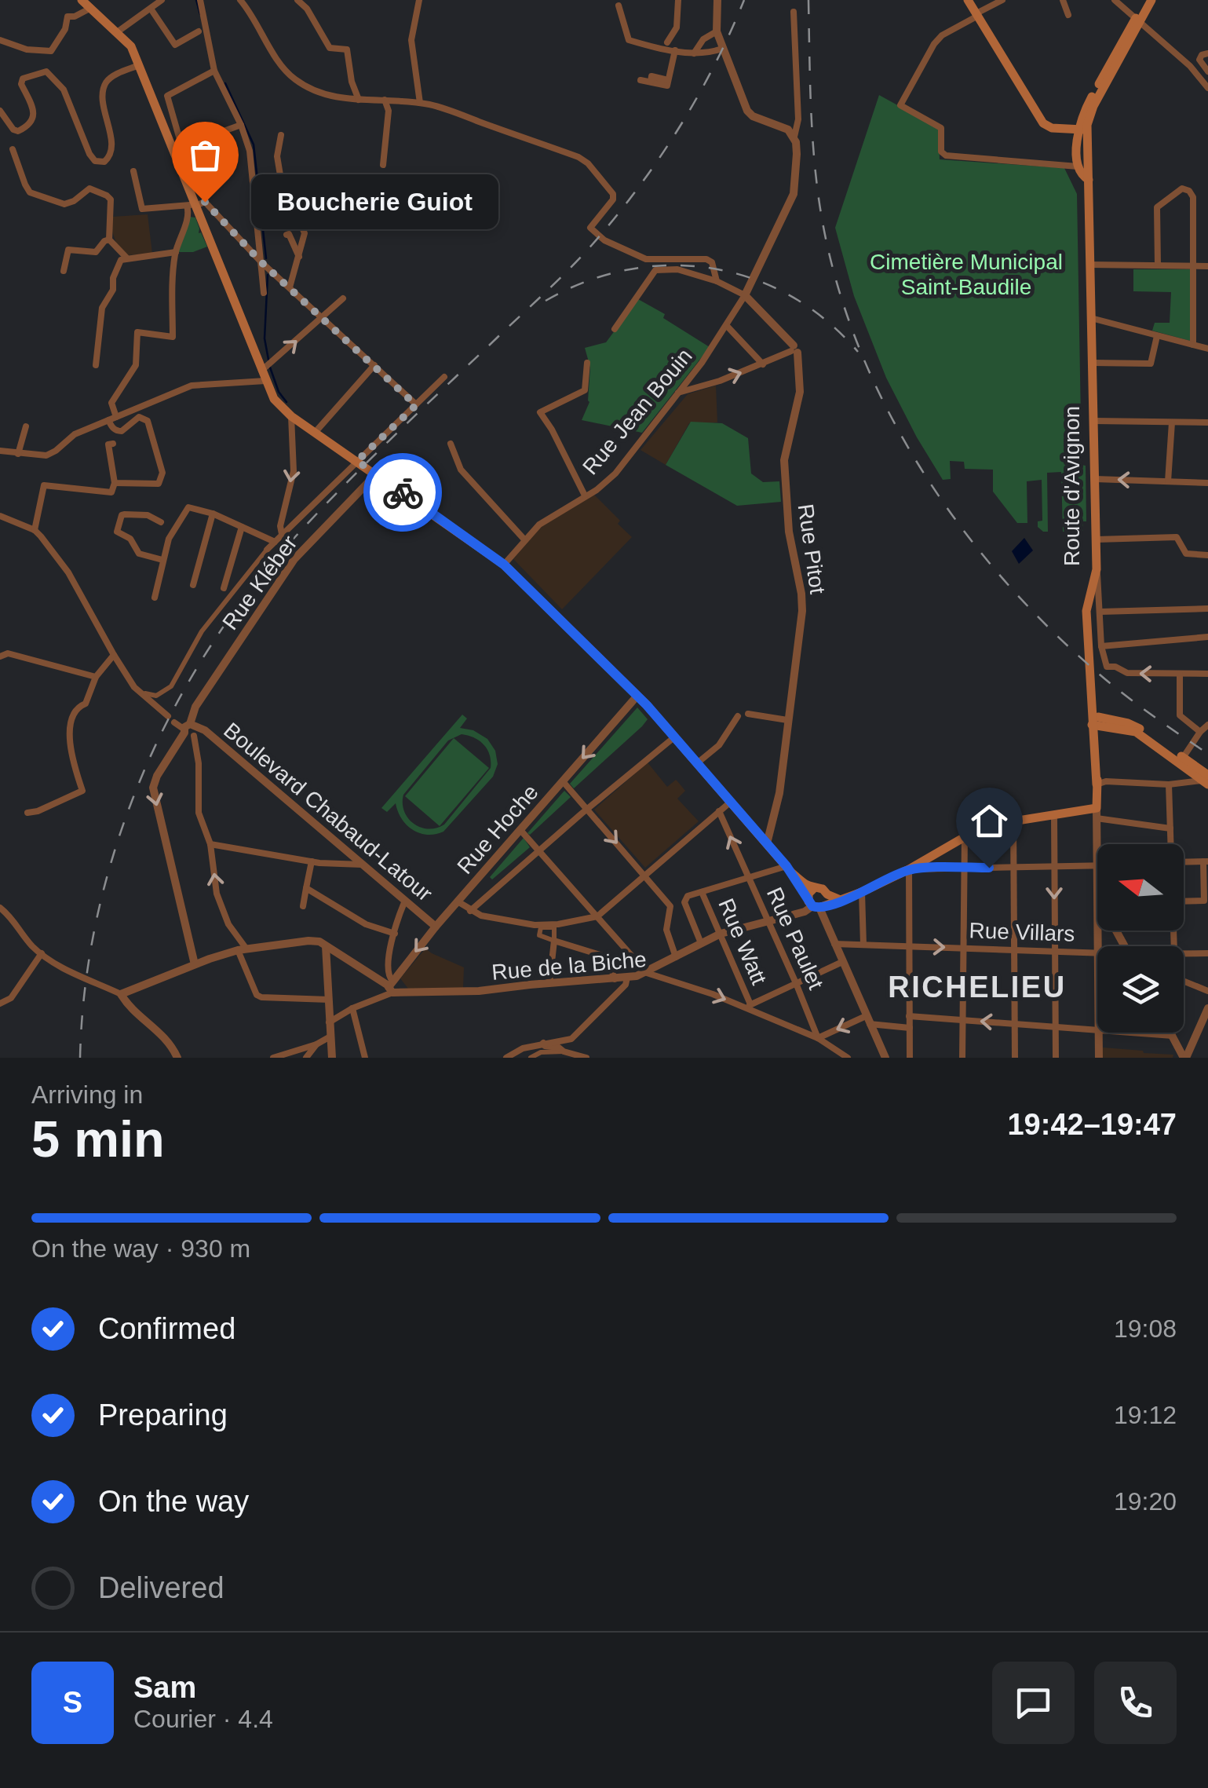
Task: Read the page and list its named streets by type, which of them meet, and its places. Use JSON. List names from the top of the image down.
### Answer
{
  "streets": {
    "main road": ["Route d'Avignon"],
    "street": [
      "Rue Jean Bouin",
      "Rue Pitot",
      "Rue Kléber",
      "Boulevard Chabaud-Latour",
      "Rue Hoche",
      "Rue Villars",
      "Rue Paulet",
      "Rue Watt",
      "Rue de la Biche"
    ]
  },
  "crossings": [
    ["Rue Kléber", "Boulevard Chabaud-Latour"],
    ["Boulevard Chabaud-Latour", "Rue Hoche"],
    ["Rue Hoche", "Rue de la Biche"],
    ["Rue Paulet", "Rue de la Biche"],
    ["Rue Watt", "Rue de la Biche"]
  ],
  "districts": ["RICHELIEU"],
  "parks": ["Cimetière Municipal Saint-Baudile"],
  "places": ["Boucherie Guiot"],
  "north": "left",
  "page": {
    "bubble": "Boucherie Guiot",
    "heading": ["5 min", "Arriving in", "19:42–19:47"],
    "panel": ["Sam", "Courier · 4.4"],
    "bar": "On the way · 930 m",
    "list": [
      ["Confirmed", "19:08"],
      ["Preparing", "19:12"],
      ["On the way", "19:20"],
      "Delivered"
    ],
    "round": "S"
  }
}
